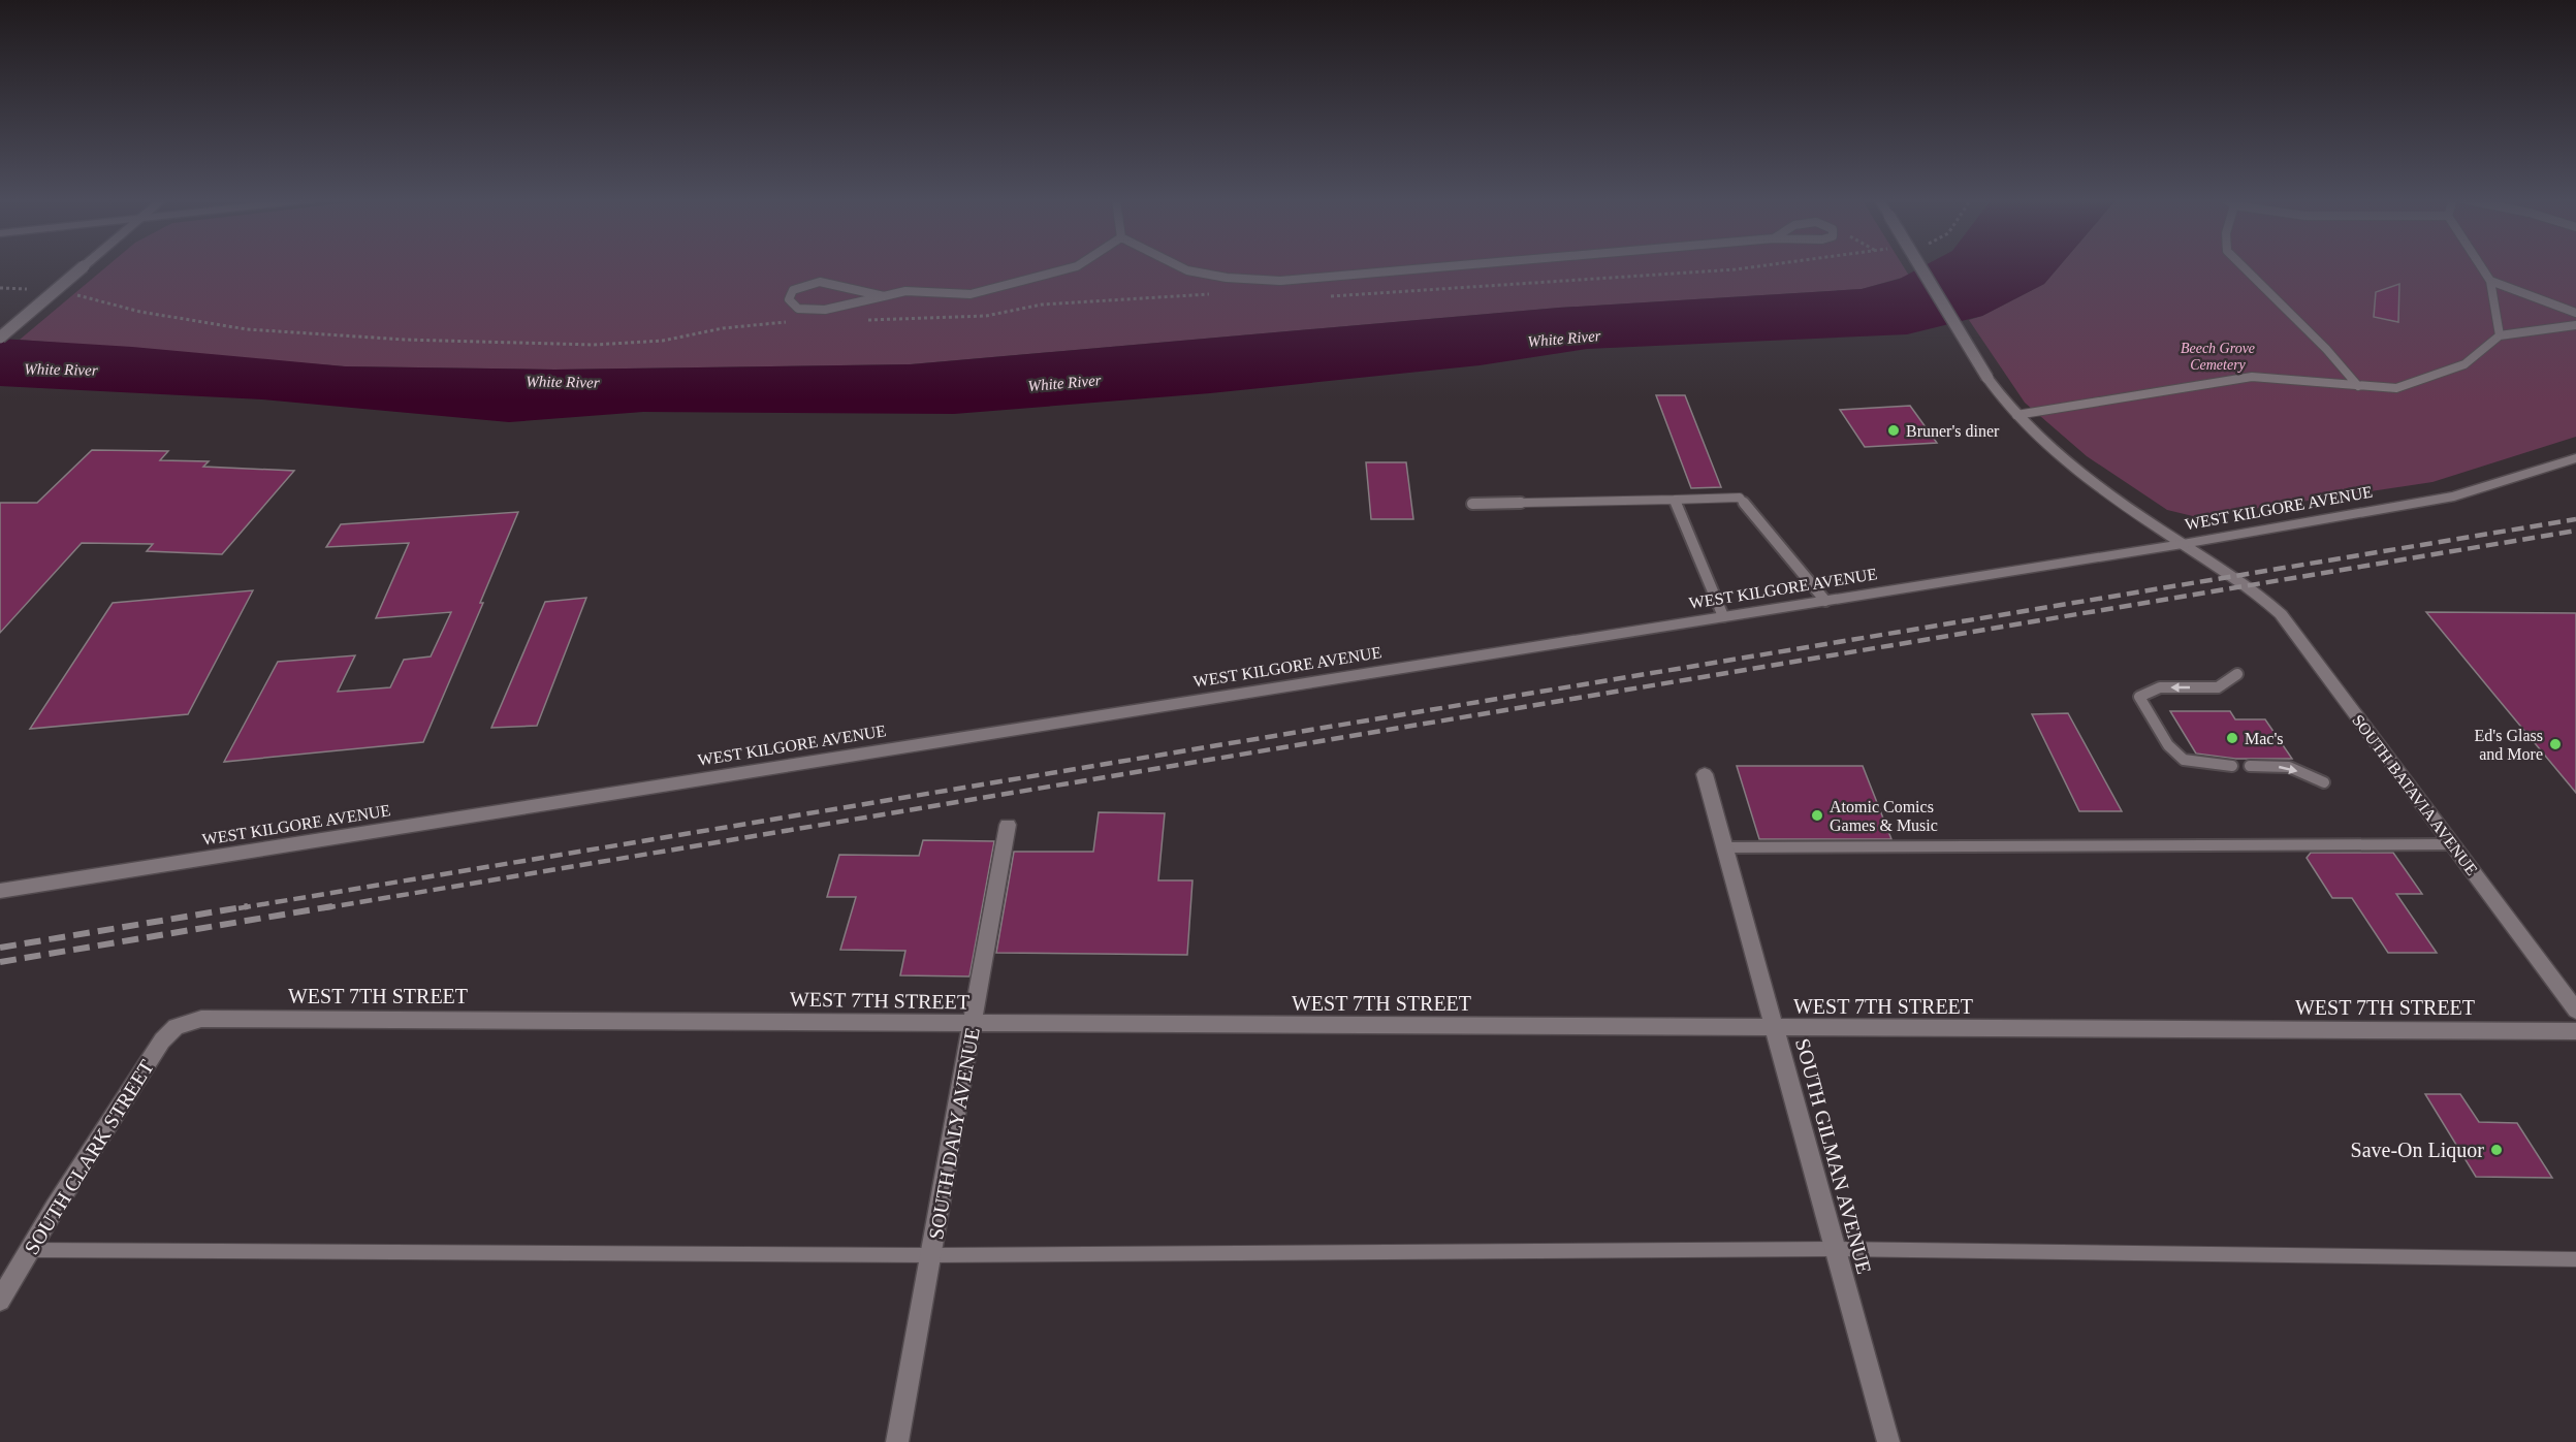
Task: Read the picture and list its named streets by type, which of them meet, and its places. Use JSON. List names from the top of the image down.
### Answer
{
  "streets": {
    "street": [
      "WEST KILGORE AVENUE",
      "SOUTH BATAVIA AVENUE",
      "WEST 7TH STREET",
      "SOUTH DALY AVENUE",
      "SOUTH GILMAN AVENUE",
      "SOUTH CLARK STREET"
    ]
  },
  "crossings": [
    ["WEST KILGORE AVENUE", "SOUTH BATAVIA AVENUE"],
    ["WEST 7TH STREET", "SOUTH DALY AVENUE"],
    ["WEST 7TH STREET", "SOUTH GILMAN AVENUE"],
    ["WEST 7TH STREET", "SOUTH CLARK STREET"]
  ],
  "water": ["White River"],
  "parks": ["Beech Grove Cemetery"],
  "places": [
    "Bruner's diner",
    "Mac's",
    "Ed's Glass and More",
    "Atomic Comics Games & Music",
    "Save-On Liquor"
  ]
}
